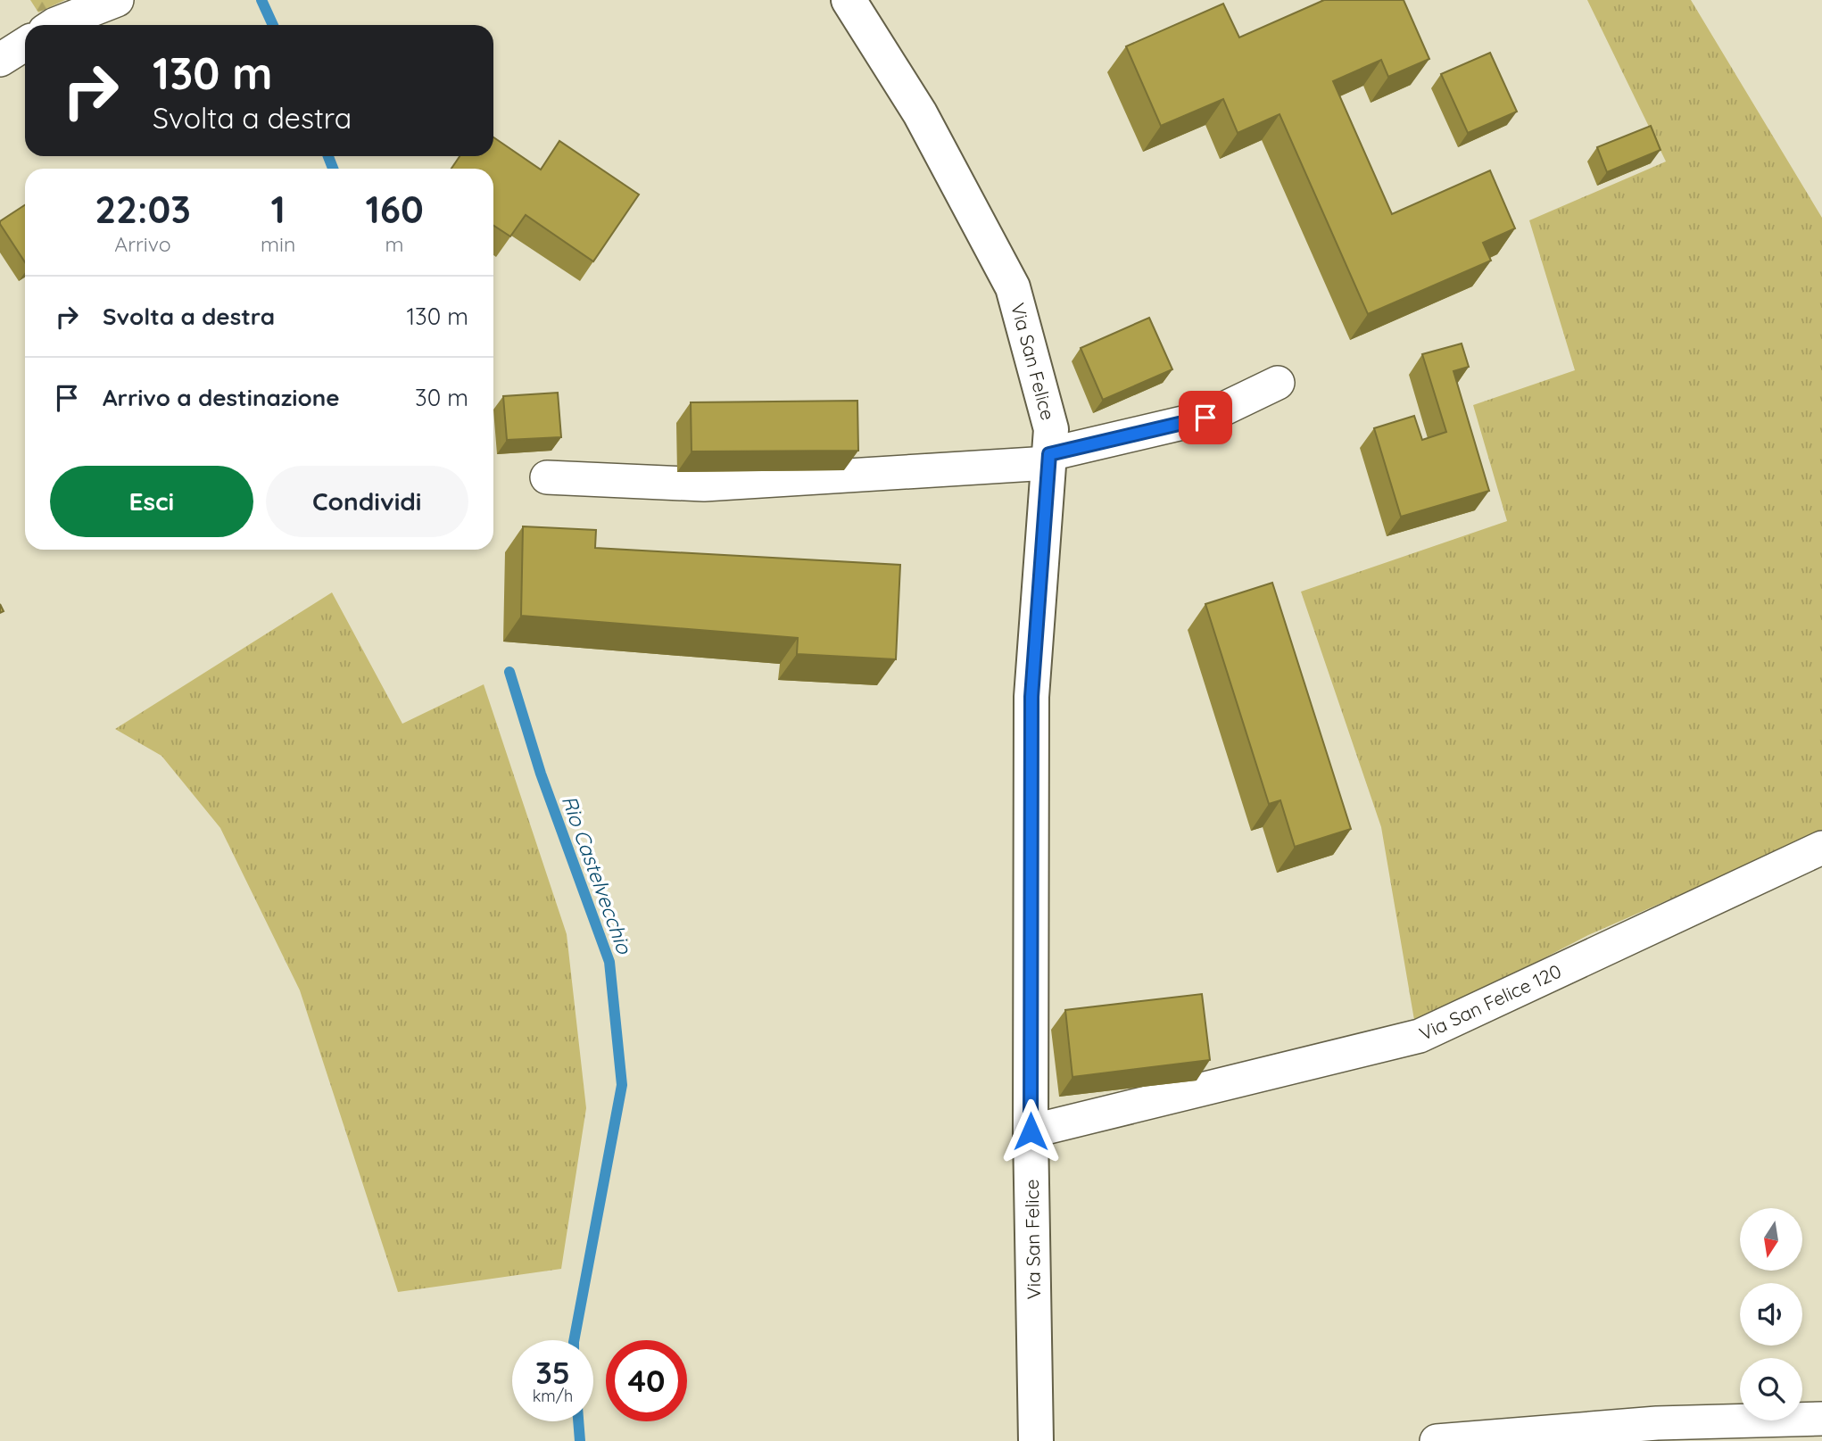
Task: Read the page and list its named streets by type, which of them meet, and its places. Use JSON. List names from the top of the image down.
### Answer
{
  "streets": {
    "street": ["Via San Felice", "Via San Felice 120"]
  },
  "crossings": [
    ["Via San Felice", "Via San Felice 120"]
  ],
  "water": ["Rio Castelvecchio"],
  "north": "bottom",
  "page": {
    "turn": ["130 m", "Svolta a destra"],
    "eta": [
      "22:03",
      "Arrivo",
      "1",
      "min",
      "160",
      "m"
    ],
    "list": [
      {
        "name": "Svolta a destra",
        "value": "130 m"
      },
      {
        "name": "Arrivo a destinazione",
        "value": "30 m"
      }
    ],
    "buttons": ["Esci", "Condividi"],
    "speed": "35 km/h",
    "limit": "40"
  }
}
